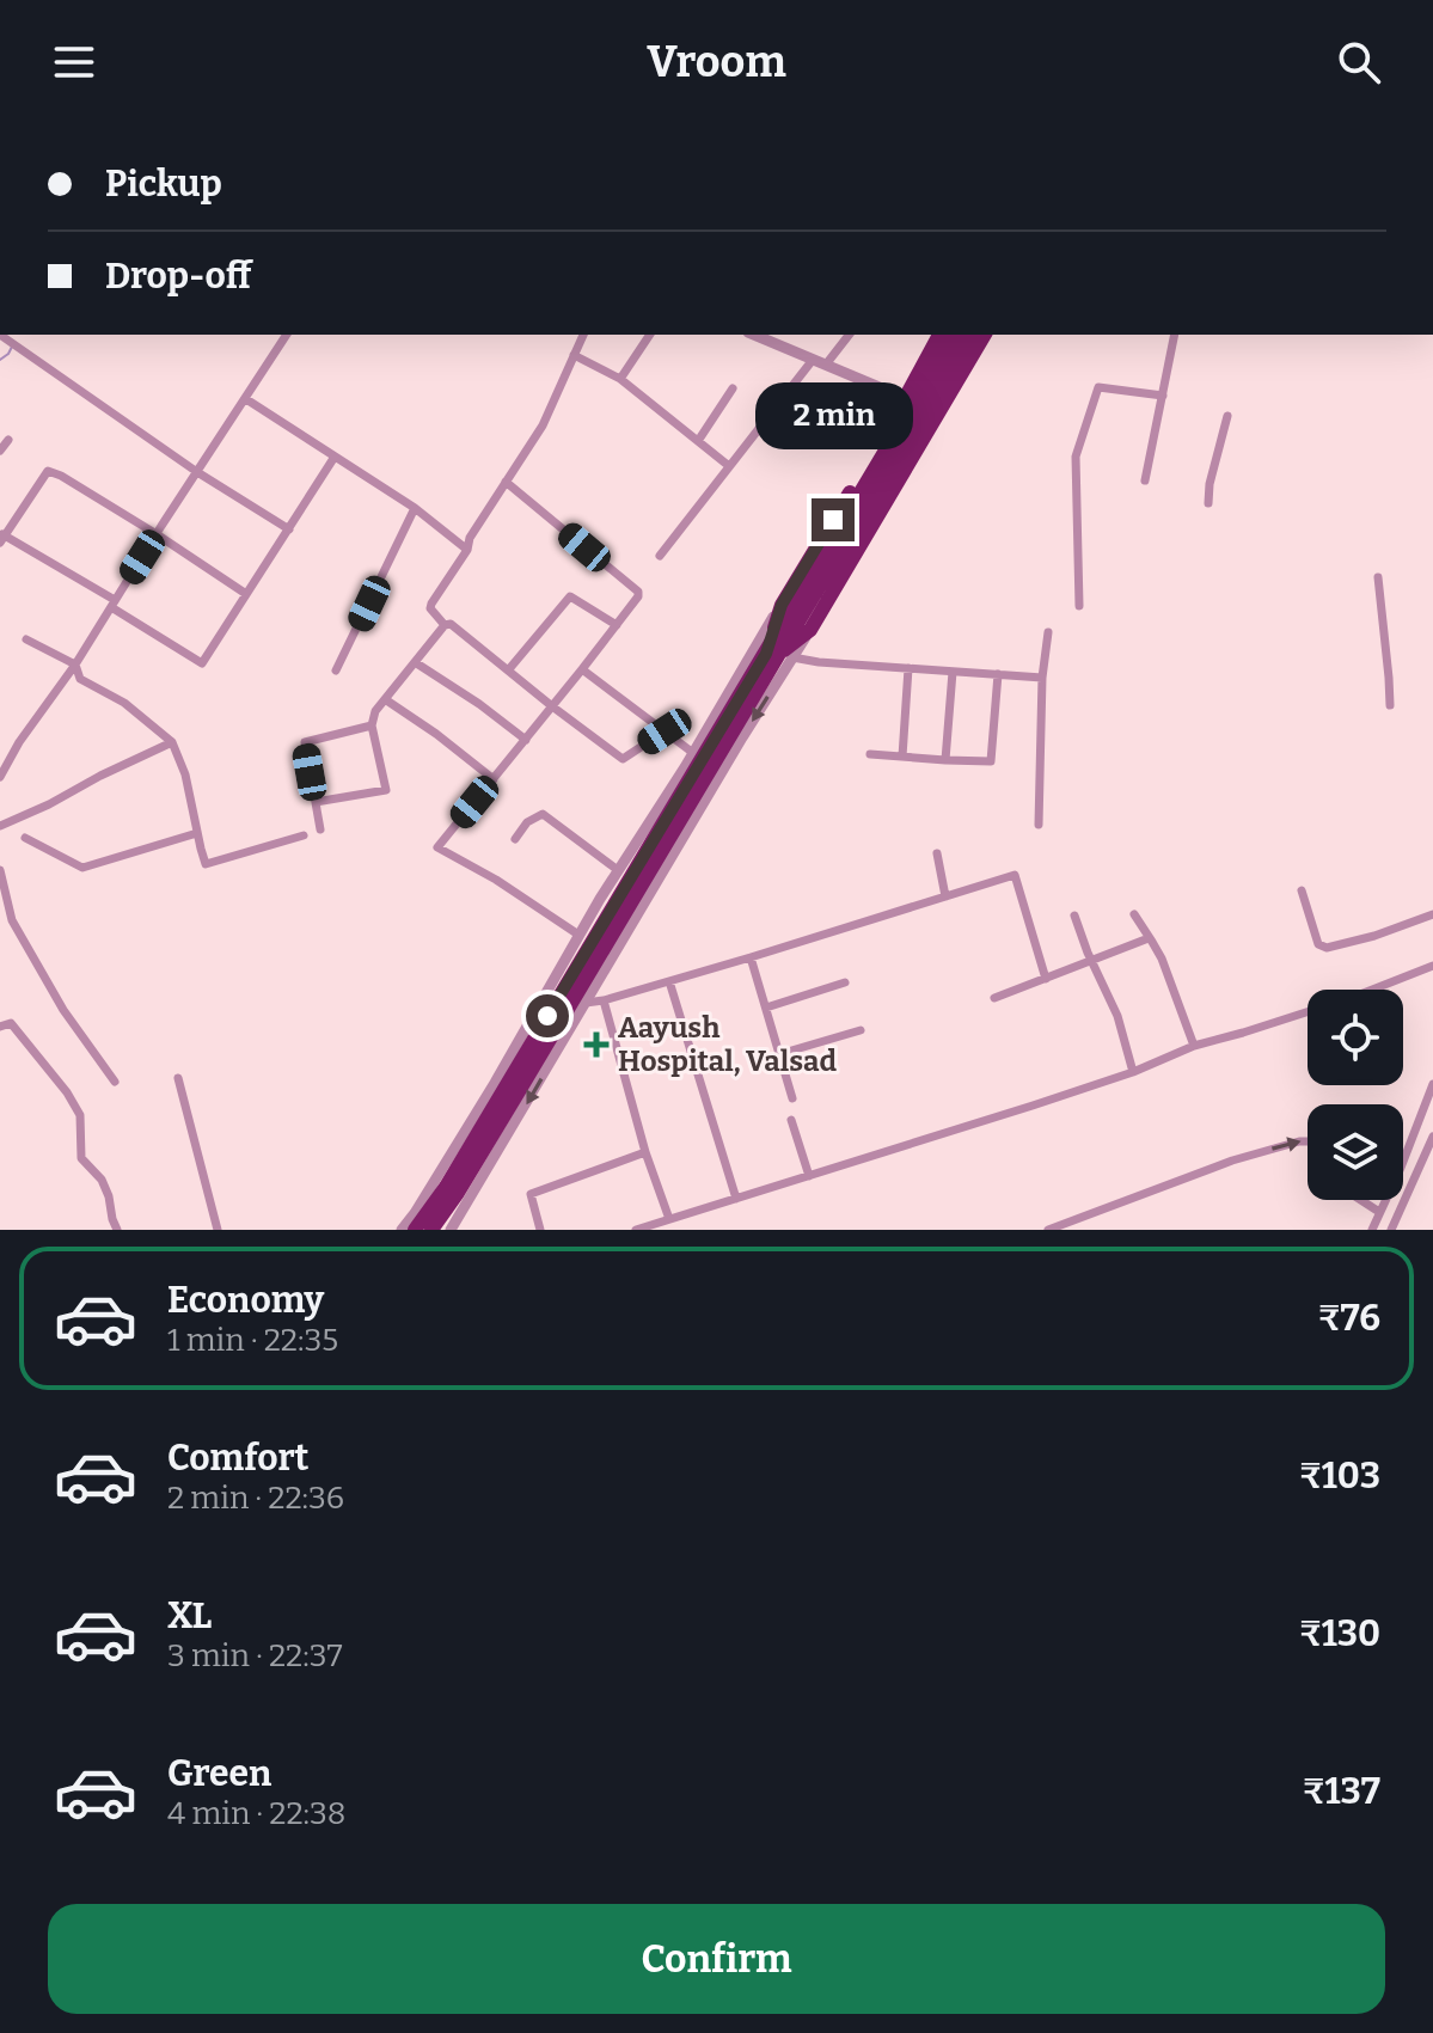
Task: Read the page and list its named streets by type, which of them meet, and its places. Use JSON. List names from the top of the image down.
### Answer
{
  "places": {
    "health": ["Aayush Hospital, Valsad"]
  },
  "page": {
    "header": "Vroom",
    "banner": ["Pickup", "Drop-off"],
    "bubble": "2 min",
    "list": [
      {
        "name": "Economy",
        "note": "1 min · 22:35",
        "value": "₹76"
      },
      {
        "name": "Comfort",
        "note": "2 min · 22:36",
        "value": "₹103"
      },
      {
        "name": "XL",
        "note": "3 min · 22:37",
        "value": "₹130"
      },
      {
        "name": "Green",
        "note": "4 min · 22:38",
        "value": "₹137"
      }
    ],
    "buttons": "Confirm"
  }
}
